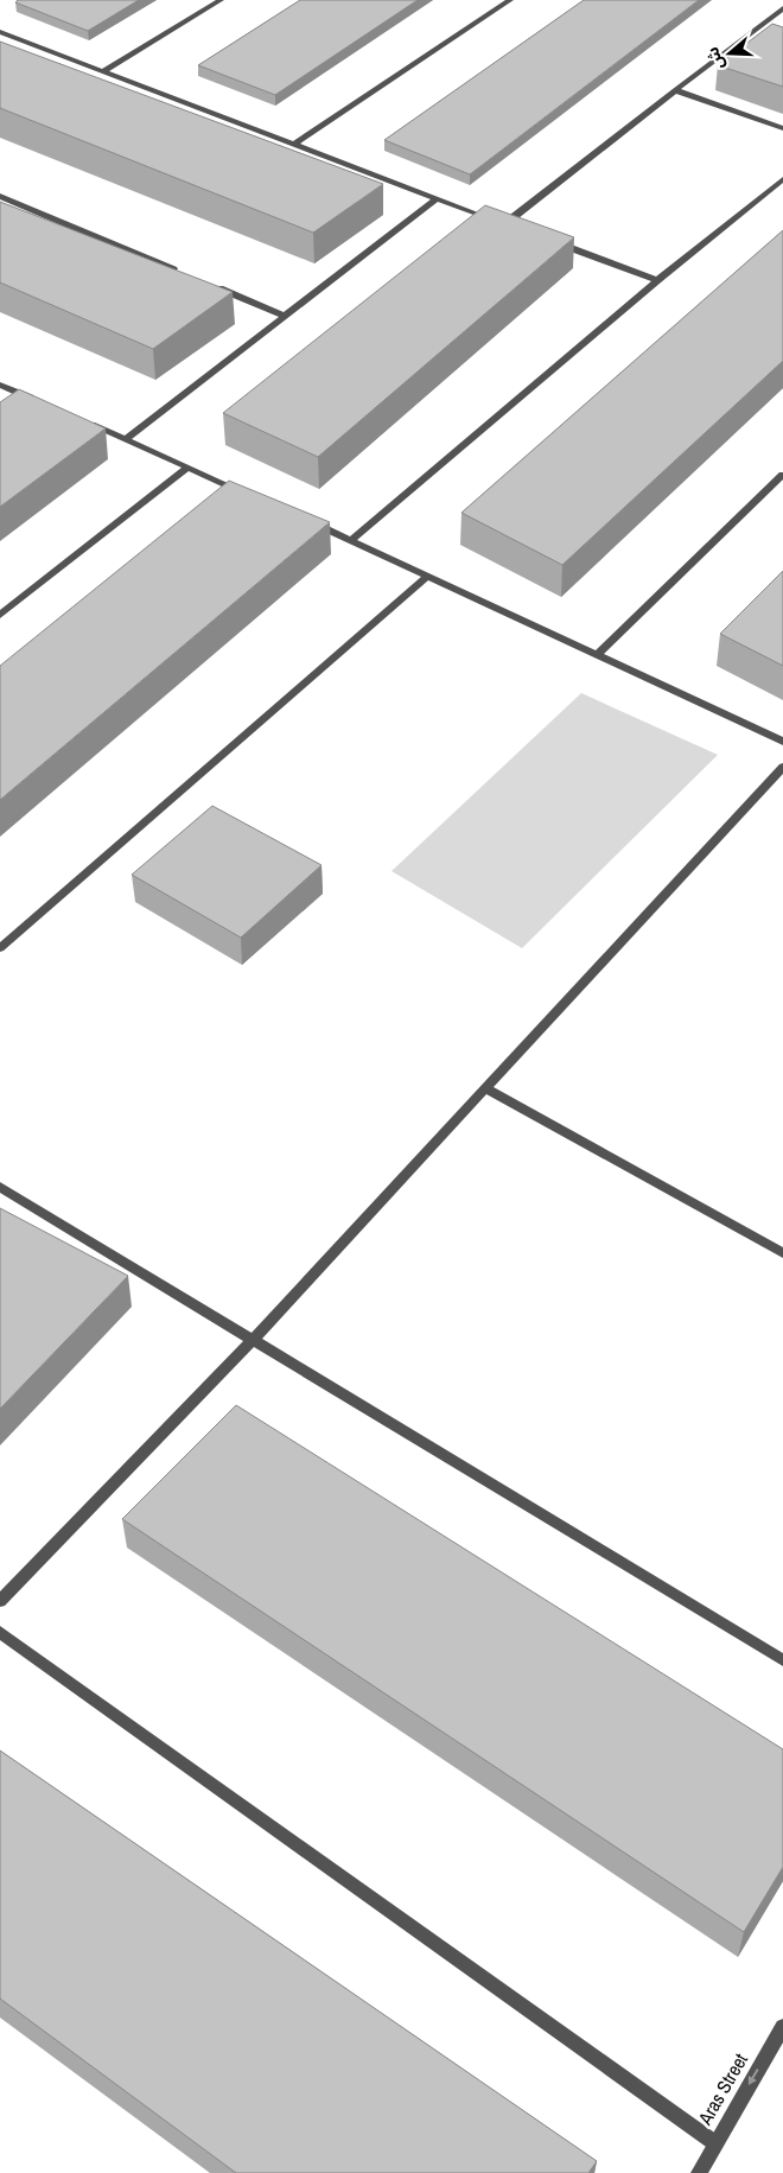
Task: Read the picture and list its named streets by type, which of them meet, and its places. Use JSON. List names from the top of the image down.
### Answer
{
  "streets": {
    "street": ["Aras Street"]
  },
  "one_way": ["Aras Street"],
  "north": "left"
}
